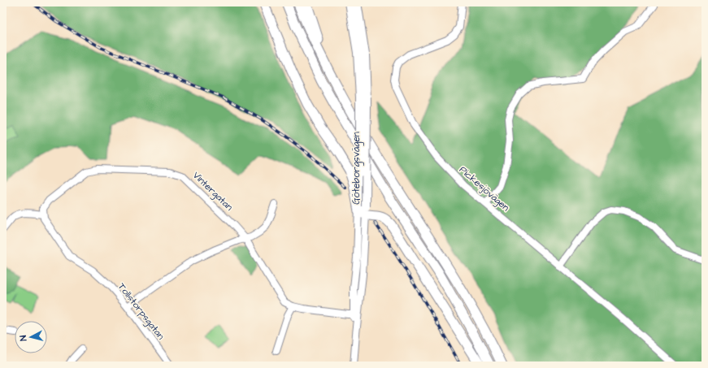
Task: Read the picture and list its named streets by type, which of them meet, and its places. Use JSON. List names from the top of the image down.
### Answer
{
  "streets": {
    "main road": ["Göteborgsvägen"],
    "street": ["Pickesjövägen", "Vintergatan", "Tollstorpsgatan"]
  },
  "crossings": [
    ["Vintergatan", "Tollstorpsgatan"]
  ],
  "north": "left"
}
